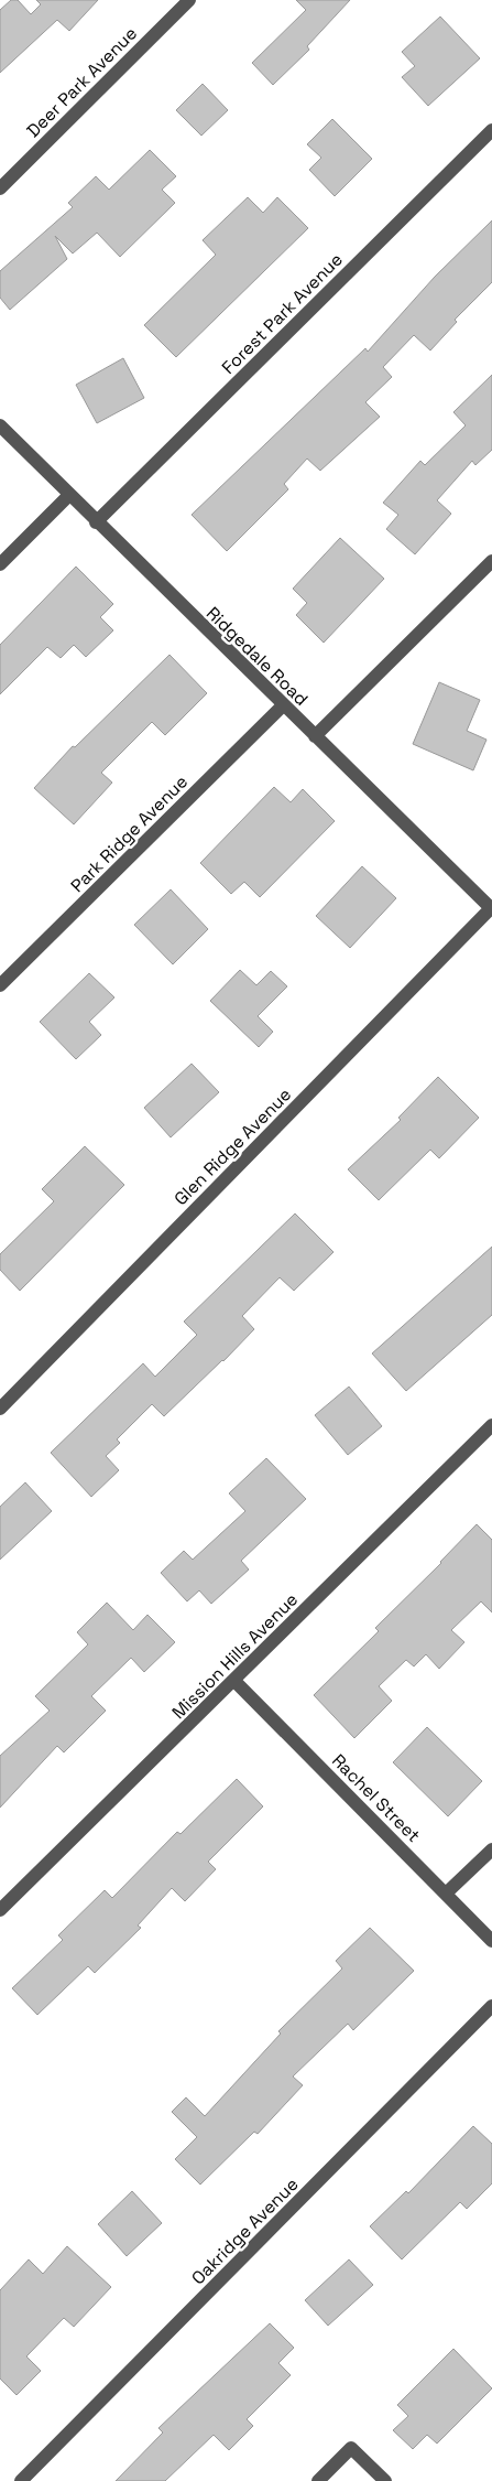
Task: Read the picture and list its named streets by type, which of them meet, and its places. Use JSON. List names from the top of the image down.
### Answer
{
  "streets": {
    "street": [
      "Deer Park Avenue",
      "Forest Park Avenue",
      "Ridgedale Road",
      "Park Ridge Avenue",
      "Glen Ridge Avenue",
      "Mission Hills Avenue",
      "Rachel Street",
      "Oakridge Avenue"
    ]
  },
  "crossings": [
    ["Forest Park Avenue", "Ridgedale Road"],
    ["Ridgedale Road", "Park Ridge Avenue"],
    ["Ridgedale Road", "Glen Ridge Avenue"],
    ["Mission Hills Avenue", "Rachel Street"]
  ]
}
